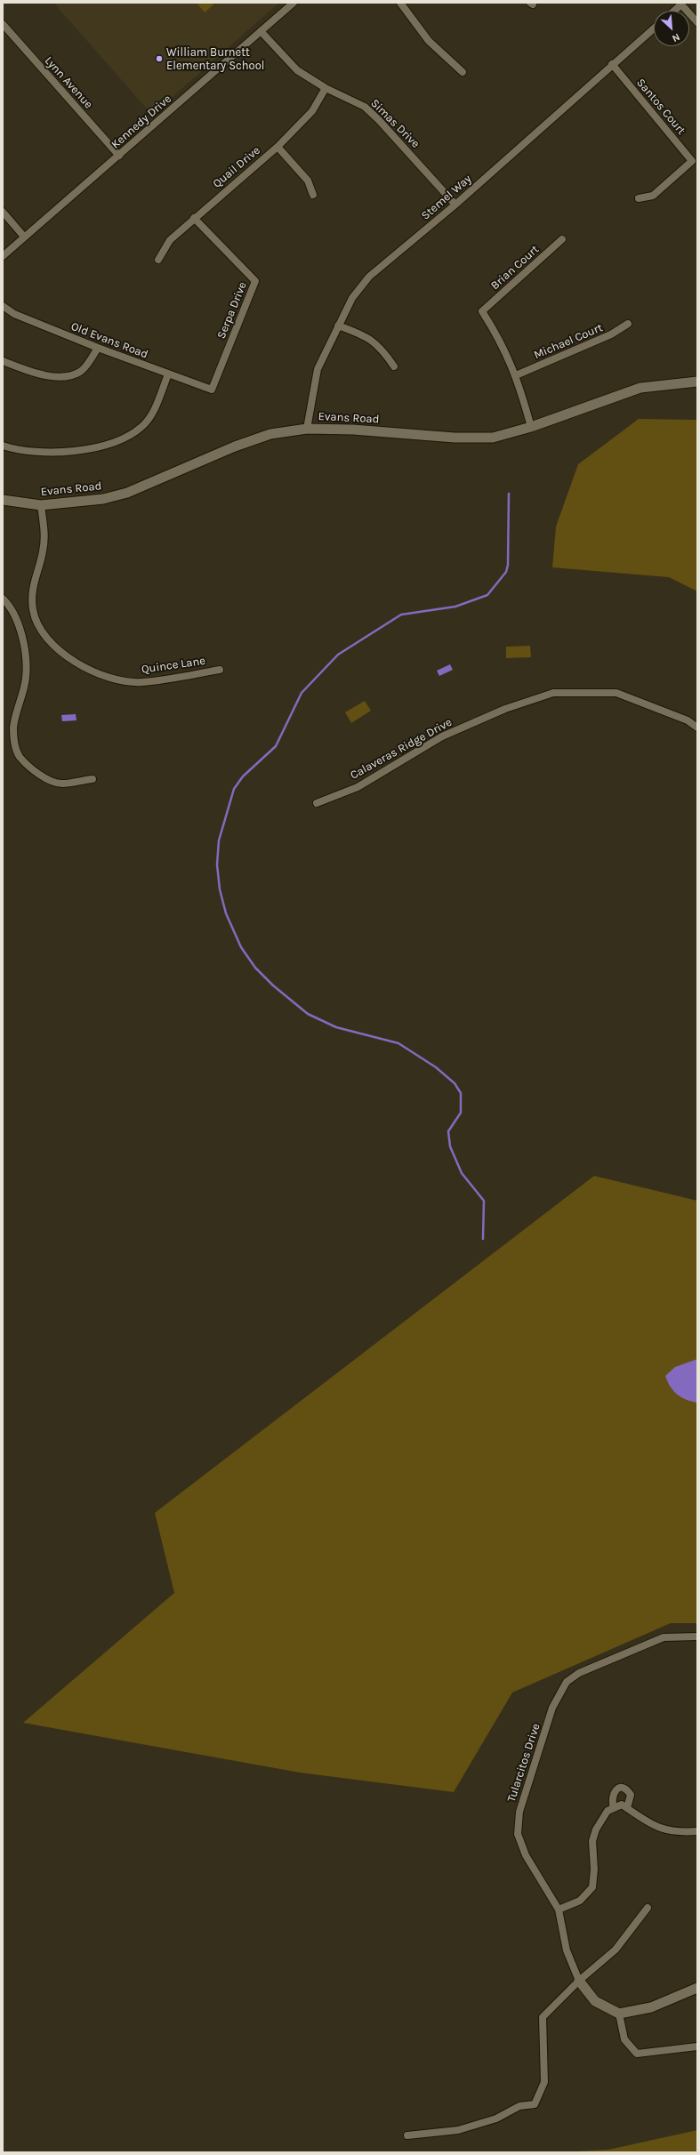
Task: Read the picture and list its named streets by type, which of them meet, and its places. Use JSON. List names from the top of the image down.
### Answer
{
  "streets": {
    "street": [
      "Lynn Avenue",
      "Santos Court",
      "Kennedy Drive",
      "Simas Drive",
      "Quail Drive",
      "Stemel Way",
      "Brian Court",
      "Serpa Drive",
      "Old Evans Road",
      "Michael Court",
      "Evans Road",
      "Quince Lane",
      "Calaveras Ridge Drive",
      "Tularcitos Drive"
    ]
  },
  "crossings": [
    ["Lynn Avenue", "Kennedy Drive"],
    ["Santos Court", "Stemel Way"],
    ["Kennedy Drive", "Simas Drive"],
    ["Simas Drive", "Quail Drive"],
    ["Simas Drive", "Stemel Way"],
    ["Quail Drive", "Serpa Drive"],
    ["Stemel Way", "Evans Road"],
    ["Brian Court", "Michael Court"],
    ["Serpa Drive", "Old Evans Road"],
    ["Evans Road", "Quince Lane"]
  ],
  "places": ["William Burnett Elementary School"],
  "north": "bottom right"
}
